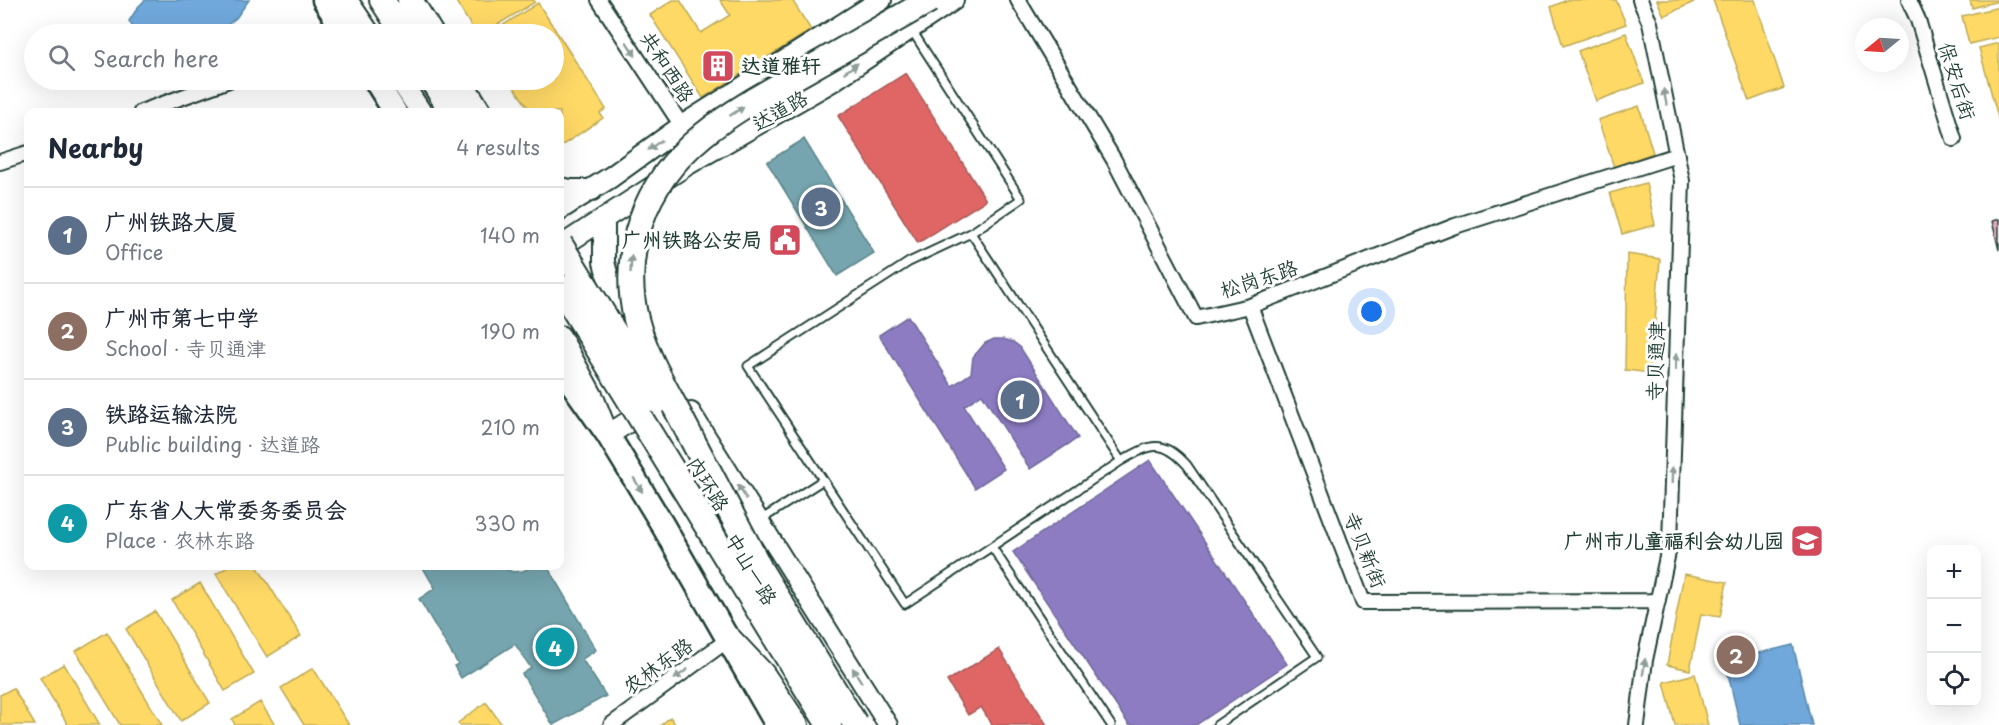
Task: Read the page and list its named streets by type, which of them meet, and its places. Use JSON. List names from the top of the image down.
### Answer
{
  "streets": {
    "highway": ["内环路"],
    "main road": ["达道路", "中山一路"],
    "street": [
      "共和西路",
      "保安后街",
      "松岗东路",
      "寺贝通津",
      "寺贝新街",
      "农林东路"
    ]
  },
  "crossings": [
    ["共和西路", "达道路"],
    ["松岗东路", "寺贝通津"],
    ["松岗东路", "寺贝新街"],
    ["寺贝通津", "寺贝新街"]
  ],
  "one_way": ["共和西路", "寺贝通津", "农林东路"],
  "places": {
    "building": ["达道雅轩"],
    "public building": ["广州铁路公安局"],
    "school or university": ["广州市儿童福利会幼儿园"]
  },
  "north": "left",
  "page": {
    "search": "Search here",
    "heading": ["Nearby", "4 results"],
    "pins": [
      "3",
      "1",
      "4",
      "2"
    ],
    "list": [
      {
        "mark": "1",
        "name": "广州铁路大厦",
        "note": "Office",
        "value": "140 m"
      },
      {
        "mark": "2",
        "name": "广州市第七中学",
        "note": "School · 寺贝通津",
        "value": "190 m"
      },
      {
        "mark": "3",
        "name": "铁路运输法院",
        "note": "Public building · 达道路",
        "value": "210 m"
      },
      {
        "mark": "4",
        "name": "广东省人大常委务委员会",
        "note": "Place · 农林东路",
        "value": "330 m"
      }
    ],
    "map_buttons": ["+", "−"]
  }
}
